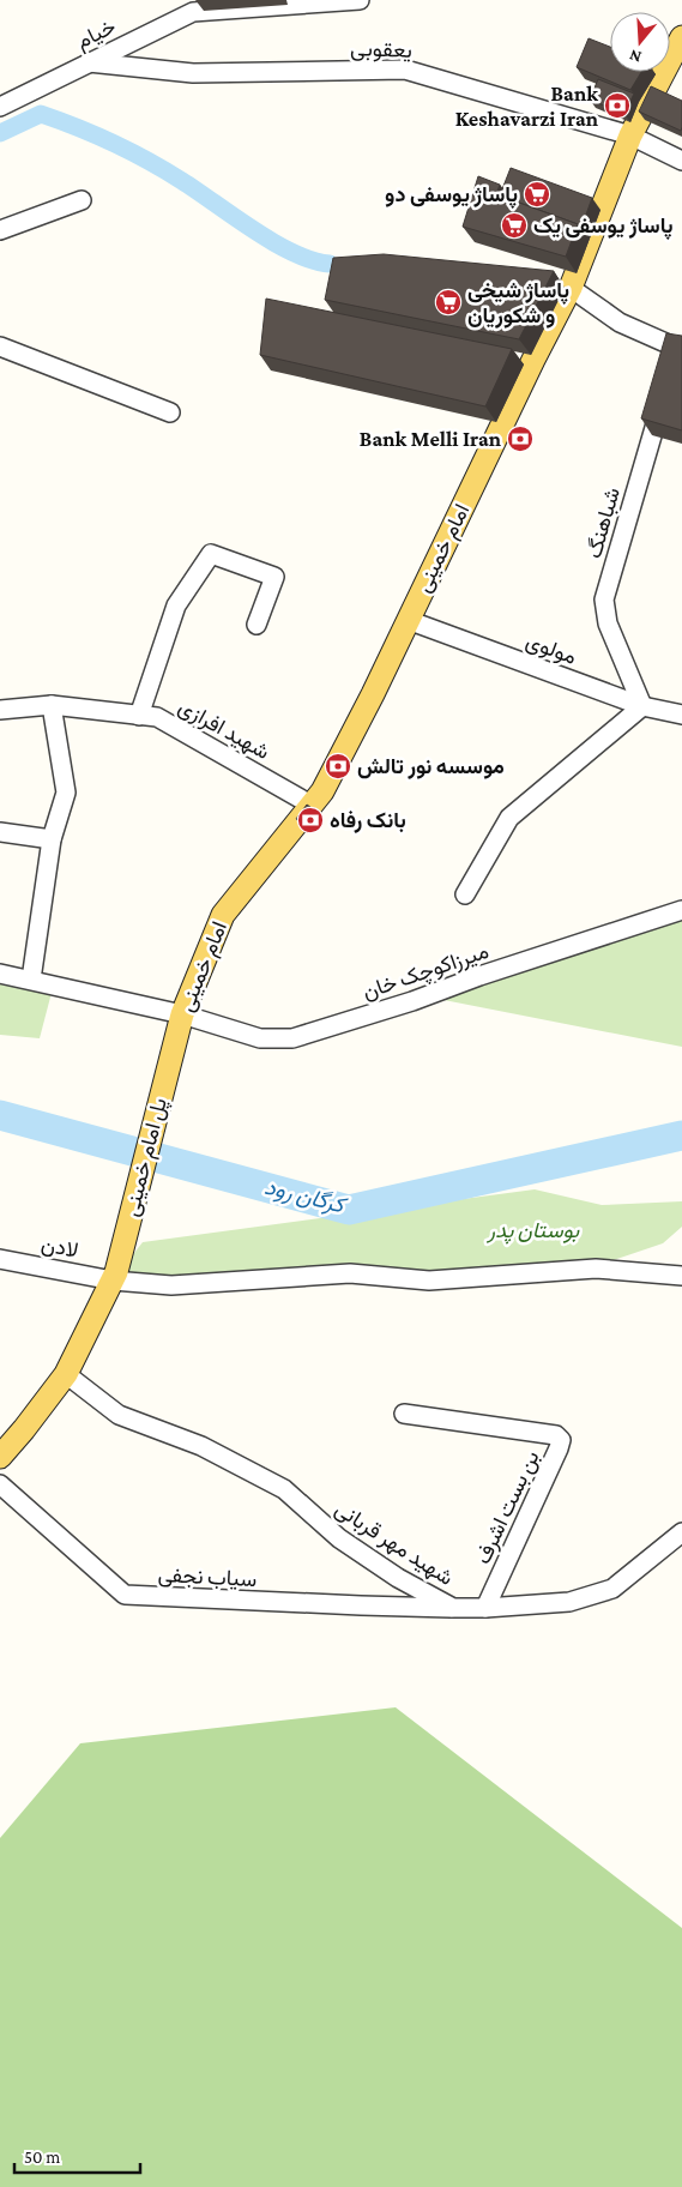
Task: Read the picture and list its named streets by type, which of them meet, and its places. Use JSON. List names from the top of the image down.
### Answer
{
  "streets": {
    "main road": ["امام خمینی", "پل امام خمینی"],
    "street": [
      "خیام",
      "یعقوبی",
      "شباهنگ",
      "مولوی",
      "شهید افرازی",
      "میرزاکوچک خان",
      "لادن",
      "بن بست اشرف",
      "شهید مهر قربانی",
      "سیاب نجفی"
    ]
  },
  "crossings": [
    ["خیام", "یعقوبی"],
    ["یعقوبی", "امام خمینی"],
    ["شباهنگ", "مولوی"],
    ["امام خمینی", "مولوی"],
    ["امام خمینی", "شهید افرازی"],
    ["امام خمینی", "میرزاکوچک خان"],
    ["امام خمینی", "پل امام خمینی"],
    ["پل امام خمینی", "لادن"],
    ["بن بست اشرف", "شهید مهر قربانی"],
    ["شهید مهر قربانی", "سیاب نجفی"]
  ],
  "water": ["کرگان رود"],
  "parks": ["بوستان پدر"],
  "places": {
    "bank": [
      "Bank Keshavarzi Iran",
      "Bank Melli Iran",
      "موسسه نور تالش",
      "بانک رفاه"
    ],
    "supermarket": ["پاساژ یوسفی دو", "پاساژ یوسفی یک", "پاساژ شیخی و شکوریان"]
  },
  "scale_bar": "50 m",
  "north": "bottom"
}
